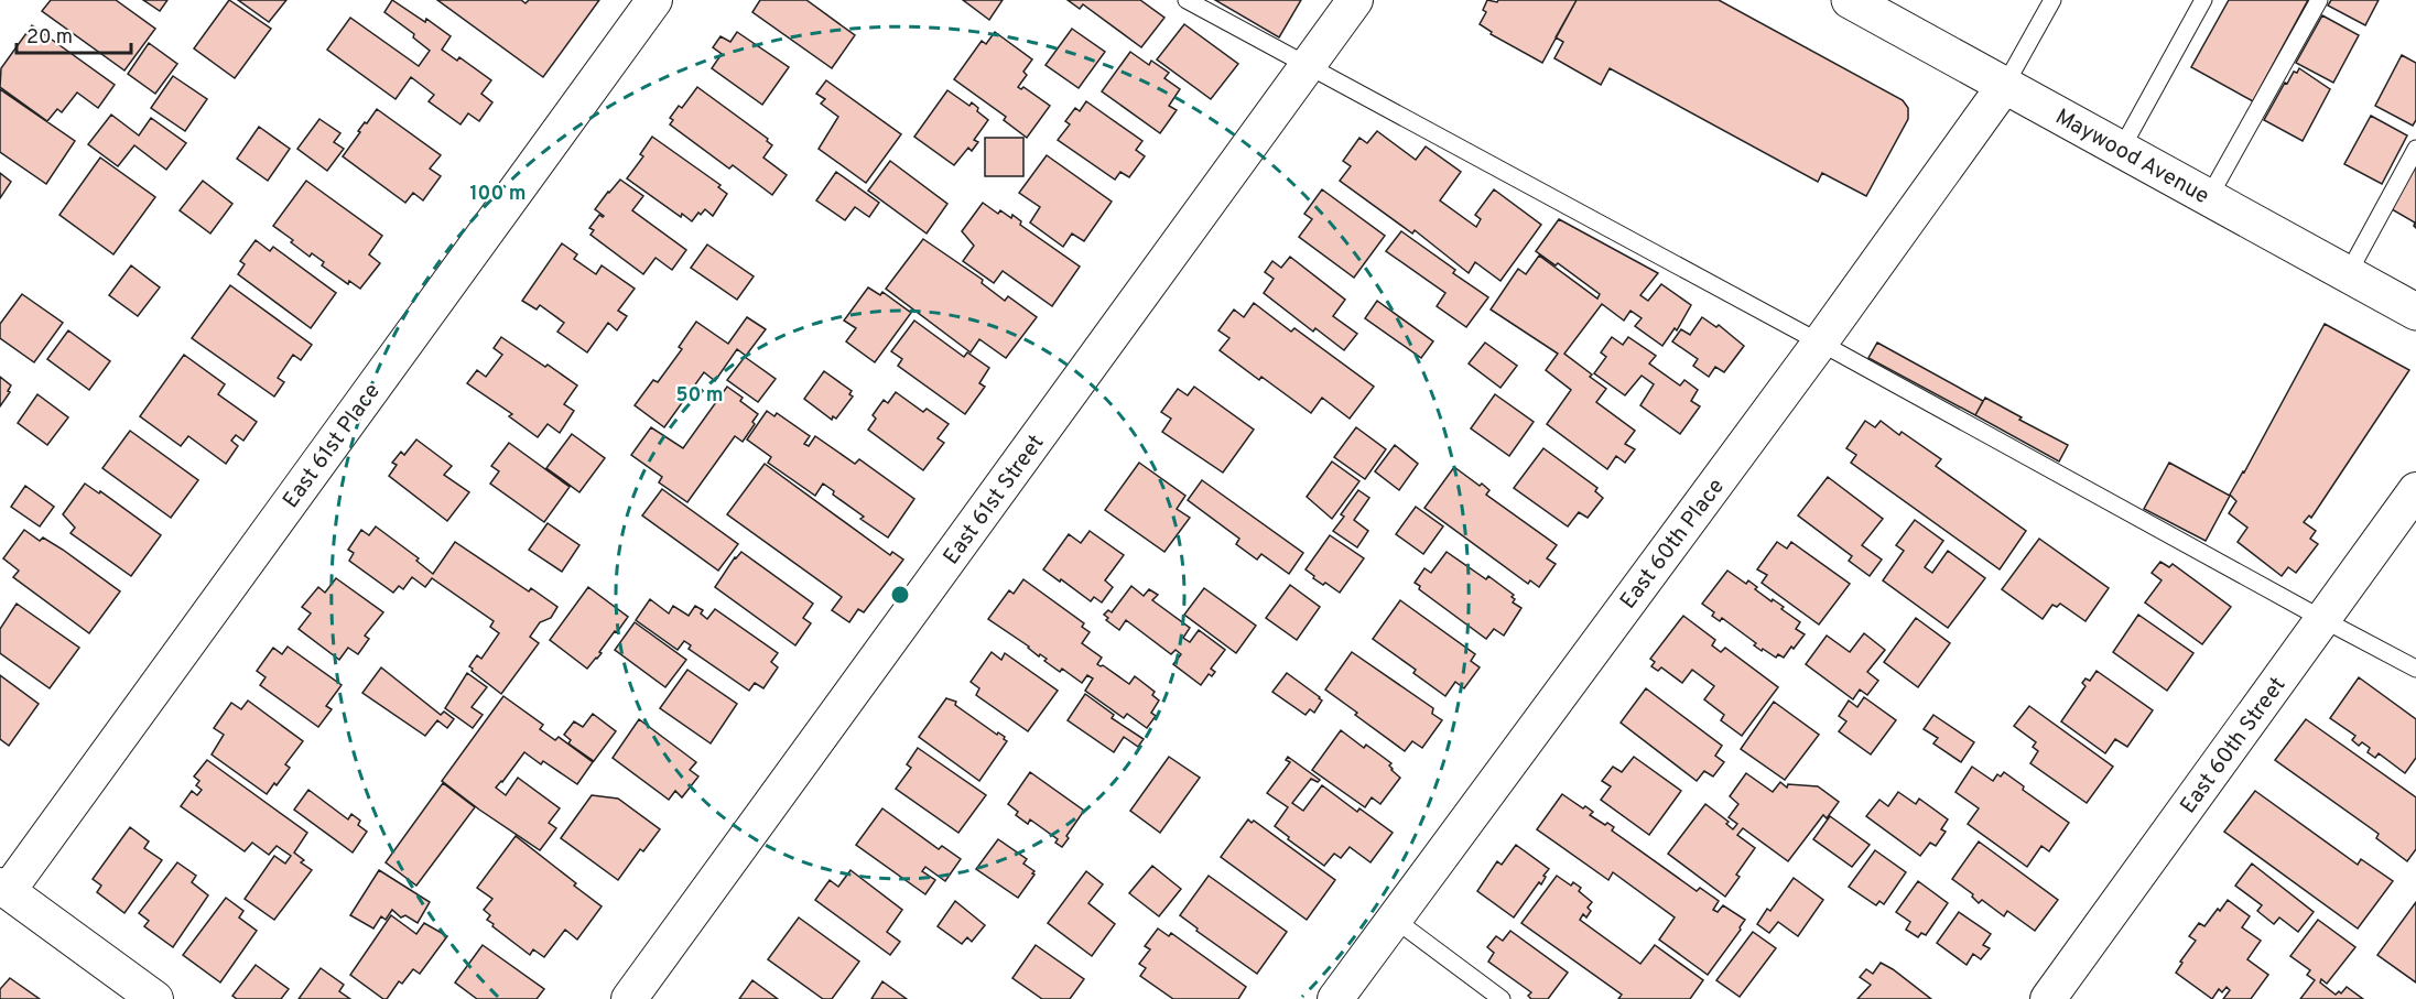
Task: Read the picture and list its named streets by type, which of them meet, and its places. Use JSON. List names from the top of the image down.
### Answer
{
  "streets": {
    "street": [
      "Maywood Avenue",
      "East 61st Place",
      "East 61st Street",
      "East 60th Place",
      "East 60th Street"
    ]
  },
  "crossings": [
    ["Maywood Avenue", "East 60th Place"]
  ],
  "scale_bar": "20 m",
  "rings": ["100 m", "50 m"]
}
